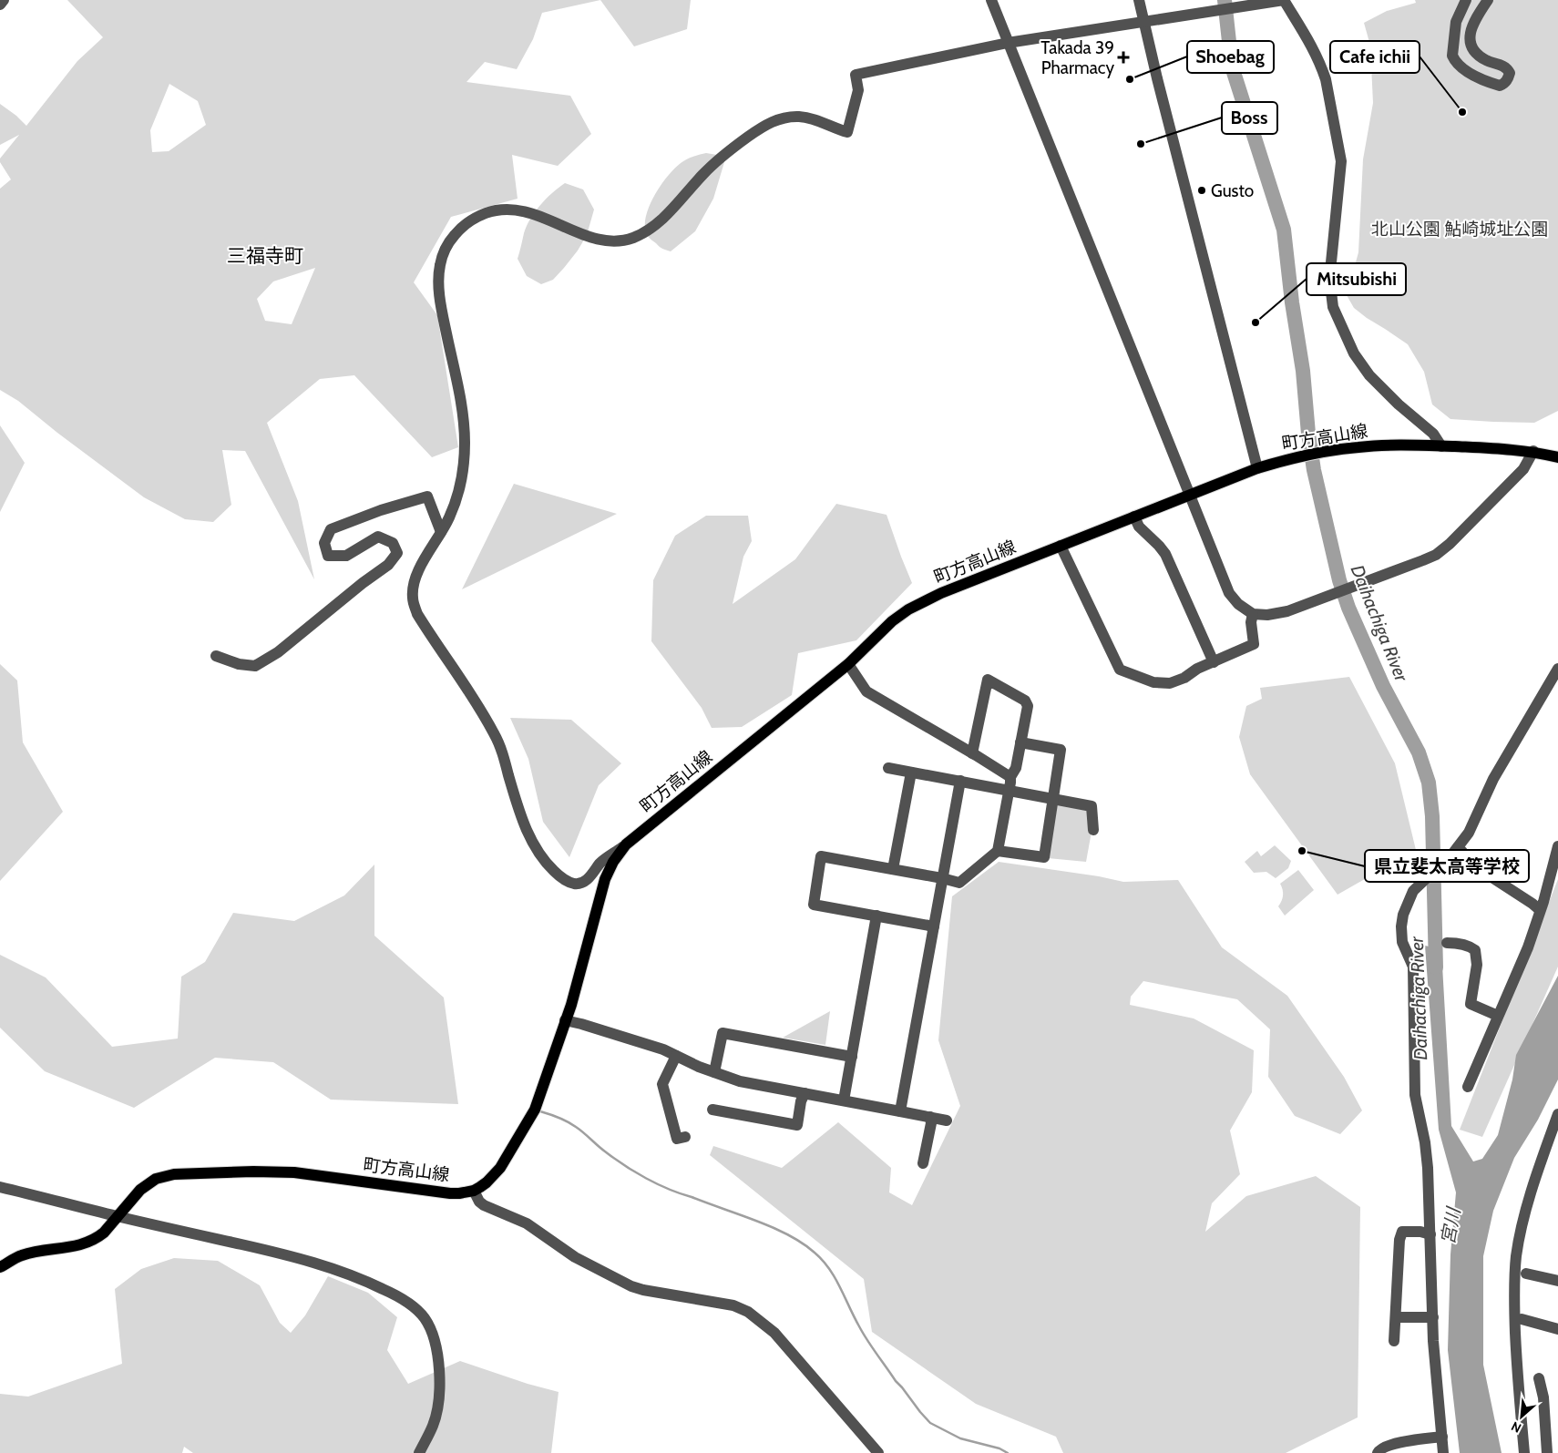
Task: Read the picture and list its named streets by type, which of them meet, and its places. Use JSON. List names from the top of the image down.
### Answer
{
  "streets": {
    "main road": ["町方高山線"]
  },
  "districts": ["三福寺町"],
  "water": ["Daihachiga River", "宮川"],
  "parks": ["北山公園 鮎崎城址公園"],
  "places": {
    "health": ["Takada 39 Pharmacy"],
    "other": [
      "Shoebag",
      "Cafe ichii",
      "Boss",
      "Gusto",
      "Mitsubishi",
      "県立斐太高等学校"
    ]
  },
  "north": "bottom left"
}
